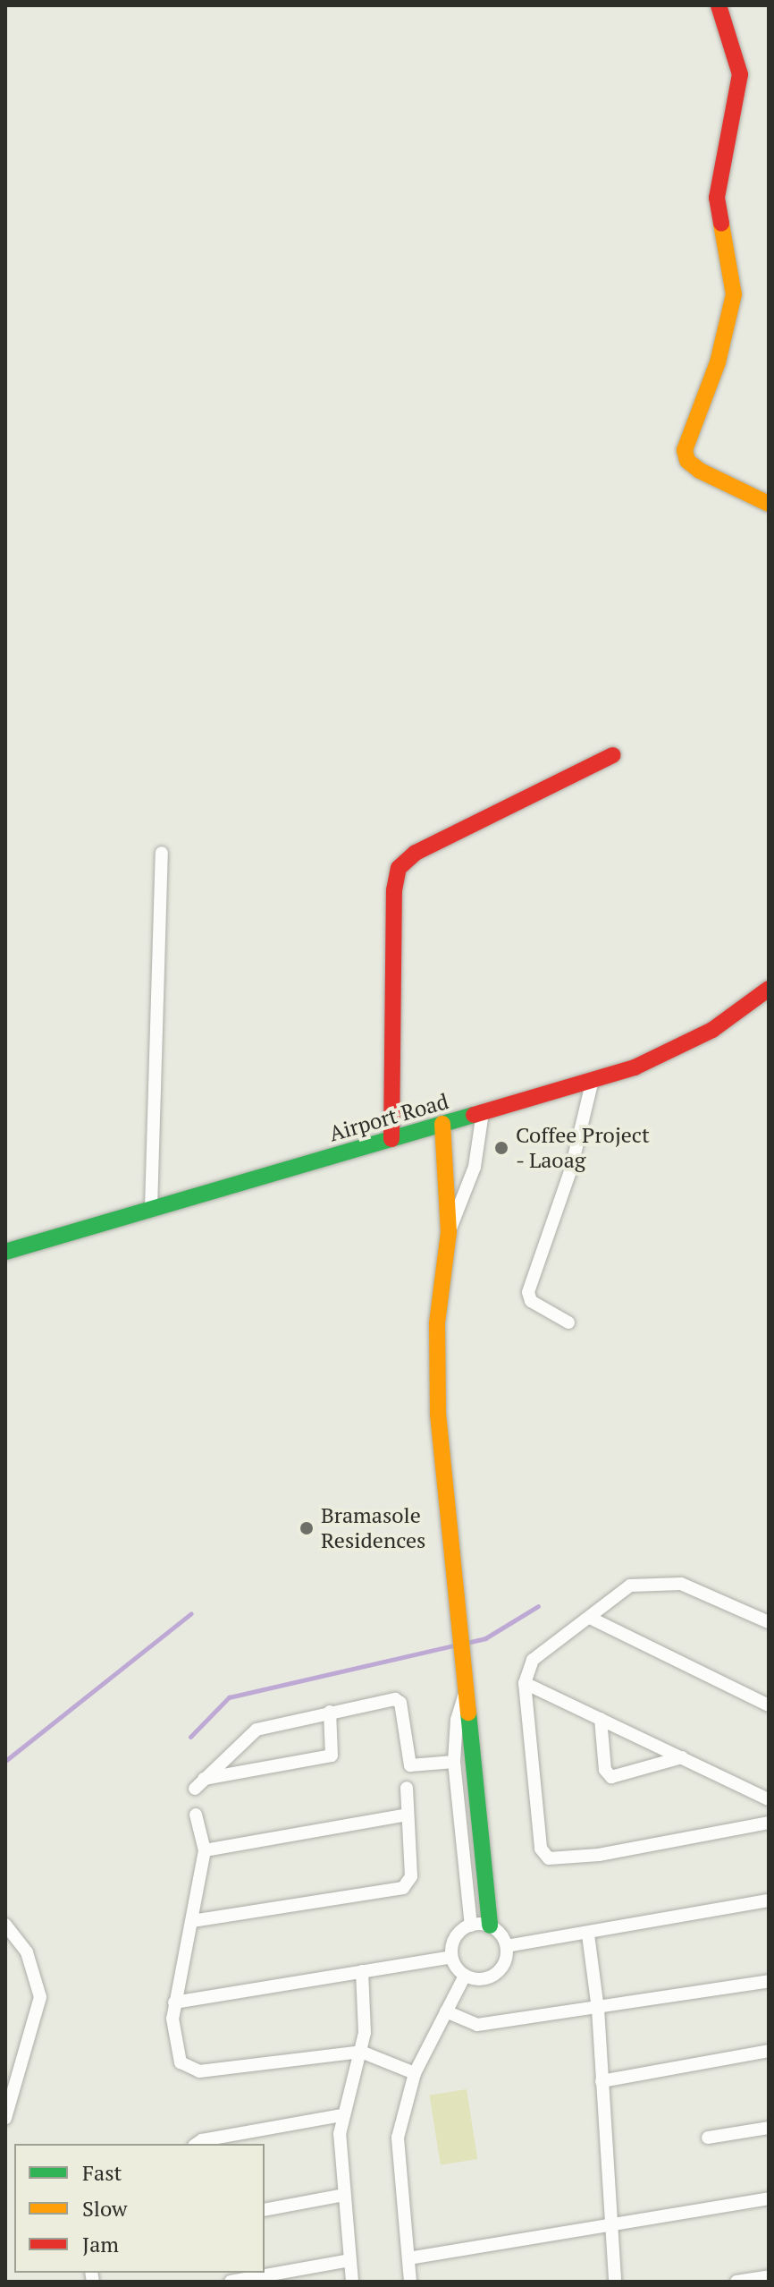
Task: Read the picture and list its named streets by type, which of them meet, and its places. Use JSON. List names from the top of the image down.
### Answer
{
  "streets": {
    "street": ["Airport Road"]
  },
  "places": ["Coffee Project - Laoag", "Bramasole Residences"],
  "legend": ["Fast", "Slow", "Jam"]
}
